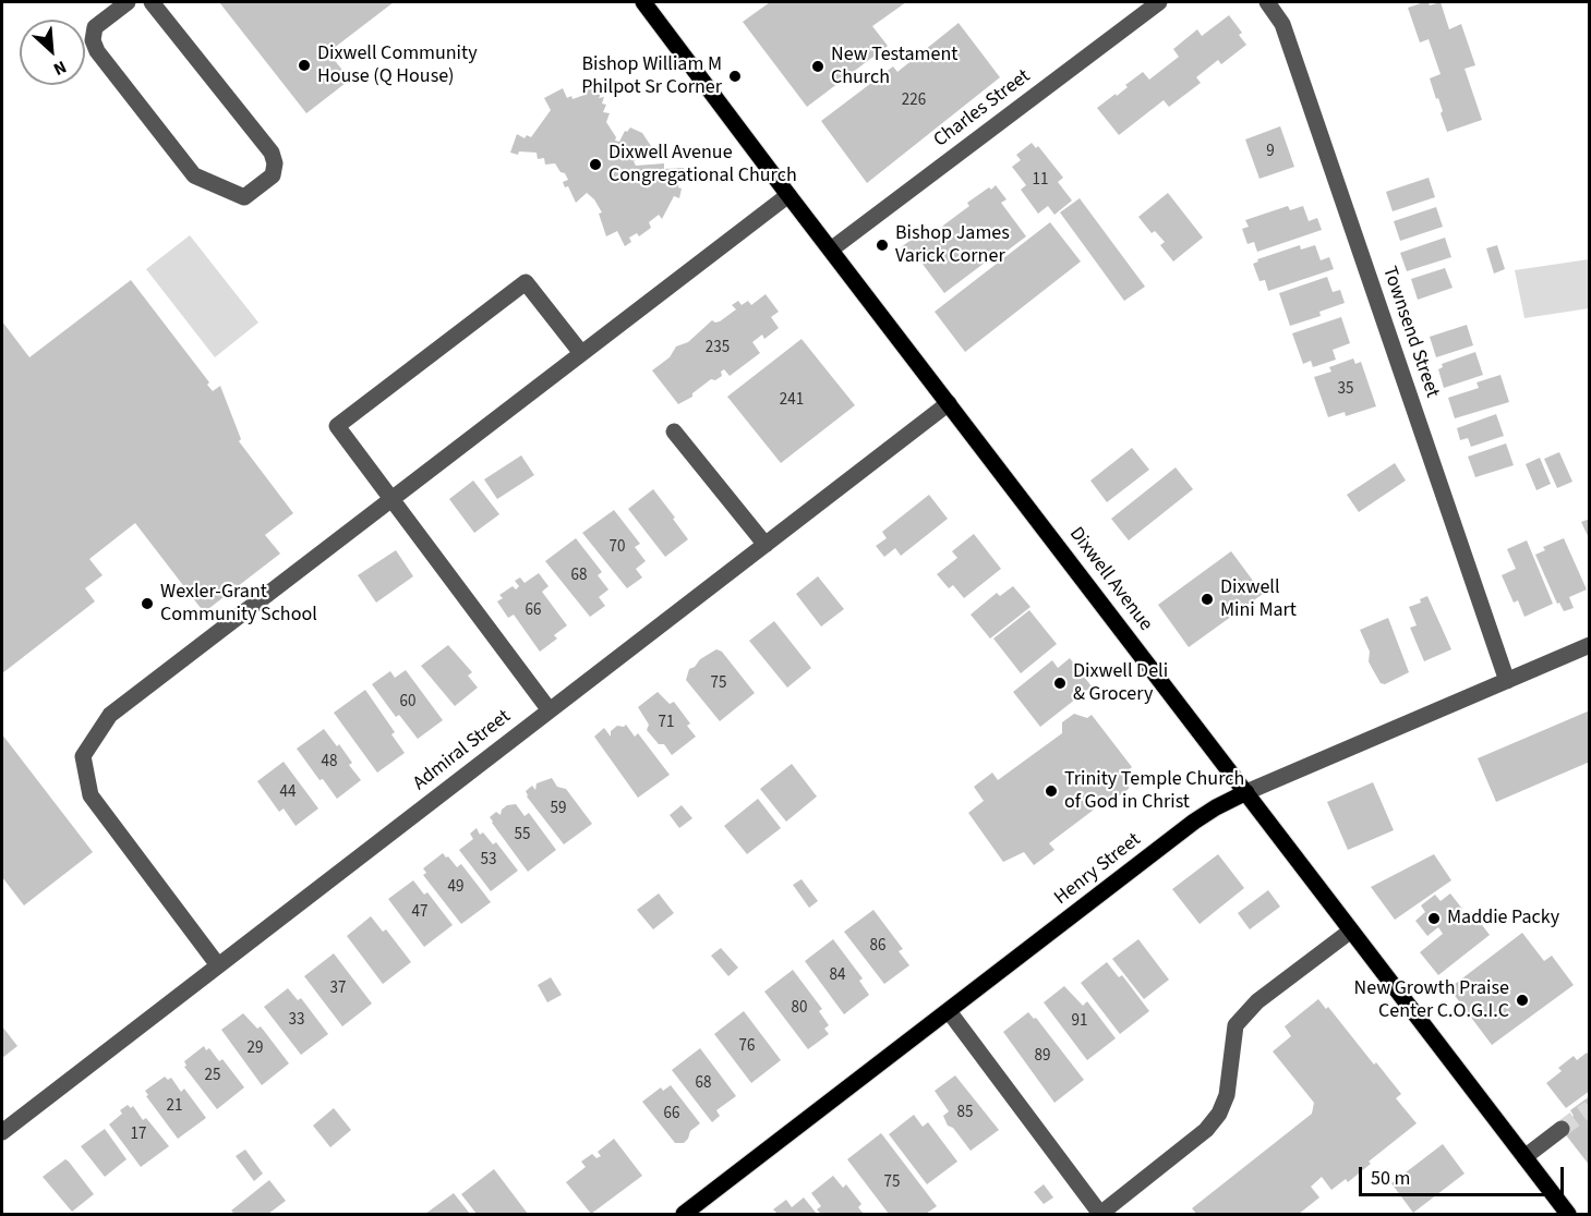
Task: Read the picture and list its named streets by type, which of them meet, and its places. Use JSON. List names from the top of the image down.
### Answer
{
  "streets": {
    "main road": ["Dixwell Avenue", "Henry Street"],
    "street": ["Charles Street", "Townsend Street", "Admiral Street"]
  },
  "crossings": [
    ["Charles Street", "Dixwell Avenue"],
    ["Townsend Street", "Henry Street"],
    ["Dixwell Avenue", "Admiral Street"],
    ["Dixwell Avenue", "Henry Street"]
  ],
  "places": [
    "Dixwell Community House (Q House)",
    "New Testament Church",
    "Bishop William M Philpot Sr Corner",
    "Dixwell Avenue Congregational Church",
    "Bishop James Varick Corner",
    "Dixwell Mini Mart",
    "Wexler-Grant Community School",
    "Dixwell Deli & Grocery",
    "Trinity Temple Church of God in Christ",
    "Maddie Packy",
    "New Growth Praise Center C.O.G.I.C"
  ],
  "house_numbers": [
    "226",
    "9",
    "11",
    "235",
    "35",
    "241",
    "70",
    "68",
    "66",
    "75",
    "60",
    "71",
    "48",
    "44",
    "59",
    "55",
    "53",
    "49",
    "47",
    "86",
    "84",
    "37",
    "80",
    "33",
    "91",
    "76",
    "29",
    "89",
    "25",
    "68",
    "21",
    "85",
    "66",
    "17",
    "75"
  ],
  "scale_bar": "50 m",
  "north": "bottom right"
}
